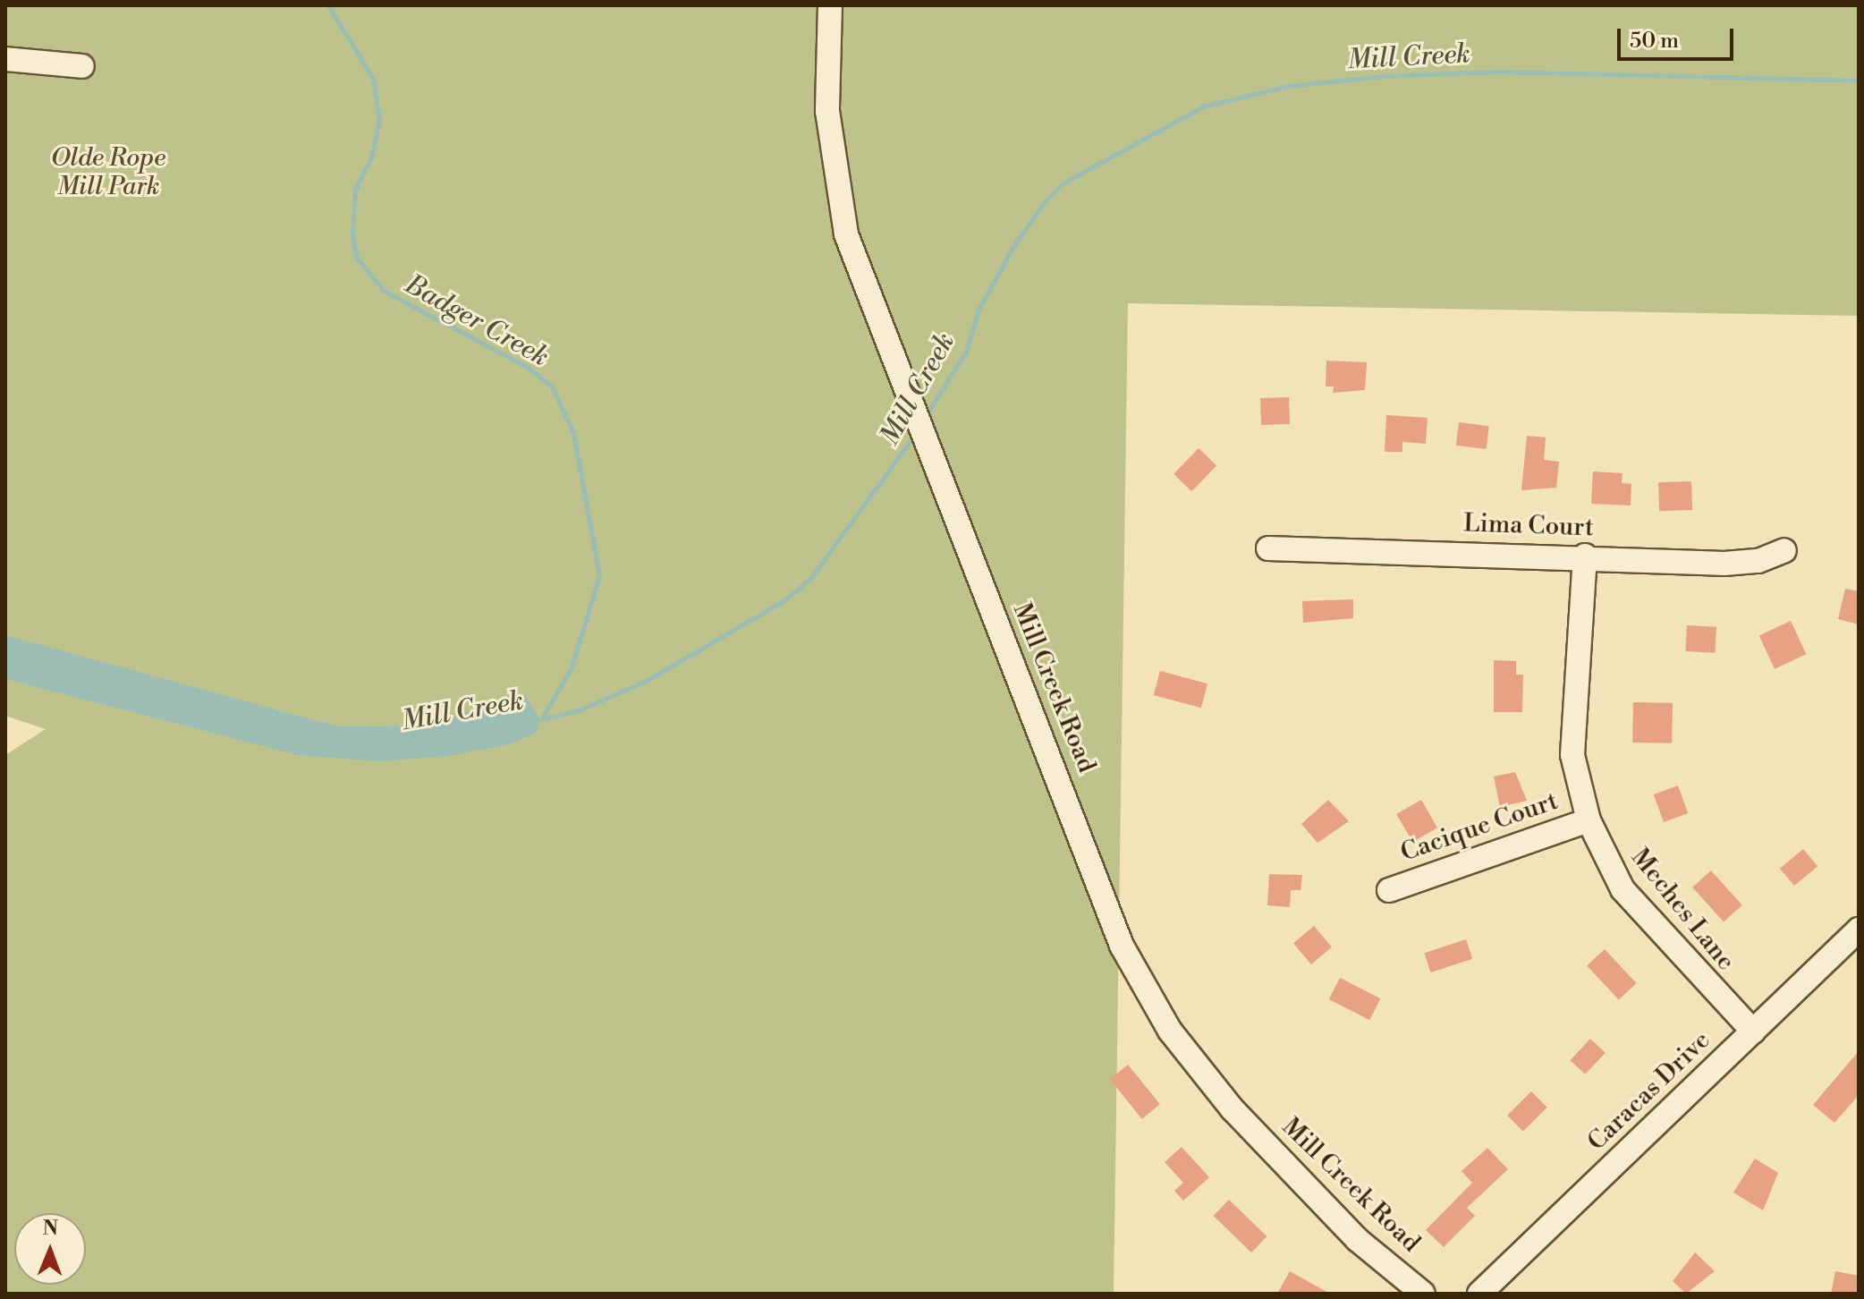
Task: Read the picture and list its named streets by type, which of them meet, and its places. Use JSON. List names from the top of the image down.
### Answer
{
  "streets": {
    "street": [
      "Lima Court",
      "Mill Creek Road",
      "Cacique Court",
      "Meches Lane",
      "Caracas Drive"
    ]
  },
  "crossings": [
    ["Lima Court", "Meches Lane"],
    ["Cacique Court", "Meches Lane"],
    ["Meches Lane", "Caracas Drive"]
  ],
  "water": ["Mill Creek", "Badger Creek"],
  "parks": ["Olde Rope Mill Park"],
  "scale_bar": "50 m",
  "north": "top"
}
